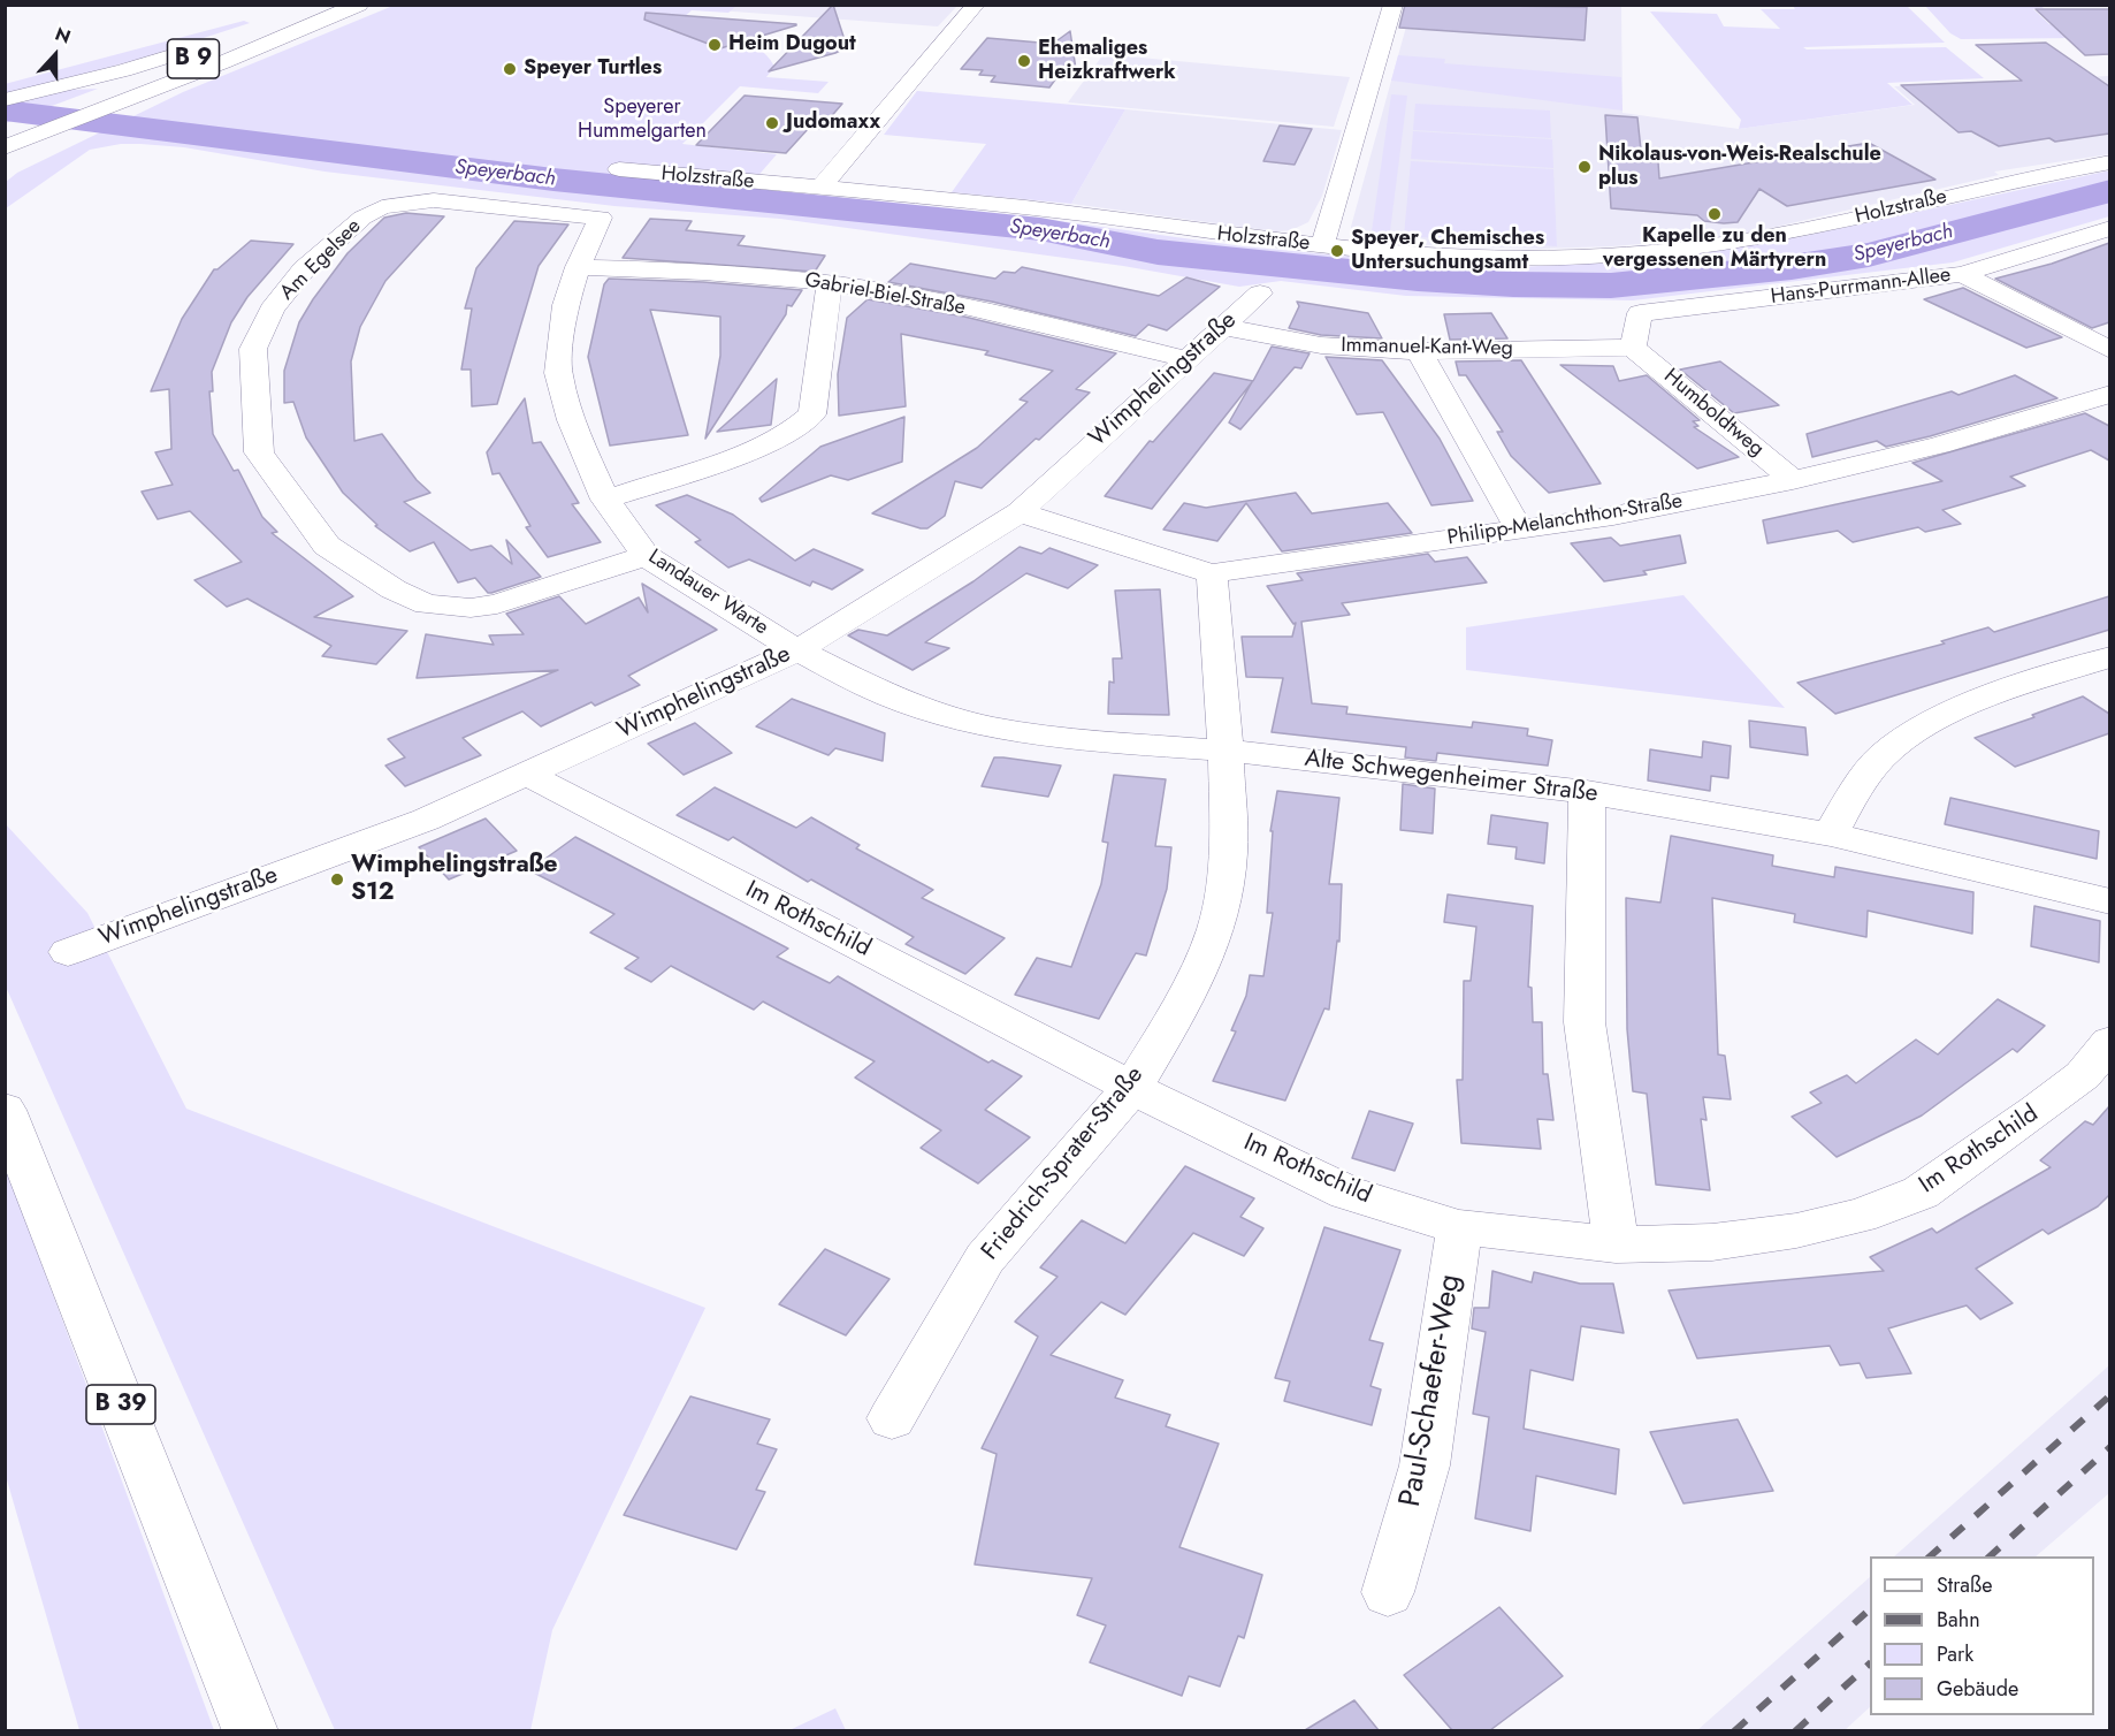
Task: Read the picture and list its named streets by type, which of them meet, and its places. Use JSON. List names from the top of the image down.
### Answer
{
  "streets": {
    "main road": [
      "B 9",
      "Holzstraße",
      "Am Egelsee",
      "Hans-Purrmann-Allee",
      "Gabriel-Biel-Straße",
      "Immanuel-Kant-Weg",
      "Wimphelingstraße",
      "Humboldtweg",
      "Philipp-Melanchthon-Straße",
      "Landauer Warte",
      "Alte Schwegenheimer Straße",
      "Im Rothschild",
      "Friedrich-Sprater-Straße",
      "Paul-Schaefer-Weg",
      "B 39"
    ]
  },
  "crossings": [
    ["Am Egelsee", "Landauer Warte"],
    ["Hans-Purrmann-Allee", "Immanuel-Kant-Weg"],
    ["Hans-Purrmann-Allee", "Humboldtweg"],
    ["Gabriel-Biel-Straße", "Wimphelingstraße"],
    ["Gabriel-Biel-Straße", "Landauer Warte"],
    ["Immanuel-Kant-Weg", "Wimphelingstraße"],
    ["Immanuel-Kant-Weg", "Humboldtweg"],
    ["Wimphelingstraße", "Philipp-Melanchthon-Straße"],
    ["Wimphelingstraße", "Landauer Warte"],
    ["Wimphelingstraße", "Alte Schwegenheimer Straße"],
    ["Wimphelingstraße", "Im Rothschild"],
    ["Humboldtweg", "Philipp-Melanchthon-Straße"],
    ["Philipp-Melanchthon-Straße", "Friedrich-Sprater-Straße"],
    ["Landauer Warte", "Alte Schwegenheimer Straße"],
    ["Alte Schwegenheimer Straße", "Friedrich-Sprater-Straße"],
    ["Im Rothschild", "Friedrich-Sprater-Straße"],
    ["Im Rothschild", "Paul-Schaefer-Weg"]
  ],
  "water": ["Speyerbach"],
  "parks": ["Speyerer Hummelgarten"],
  "places": [
    "Heim Dugout",
    "Ehemaliges Heizkraftwerk",
    "Speyer Turtles",
    "Judomaxx",
    "Nikolaus-von-Weis-Realschule plus",
    "Kapelle zu den vergessenen Märtyrern",
    "Speyer, Chemisches Untersuchungsamt",
    "Wimphelingstraße S12"
  ],
  "legend": [
    "Straße",
    "Bahn",
    "Park",
    "Gebäude"
  ],
  "north": "top"
}
